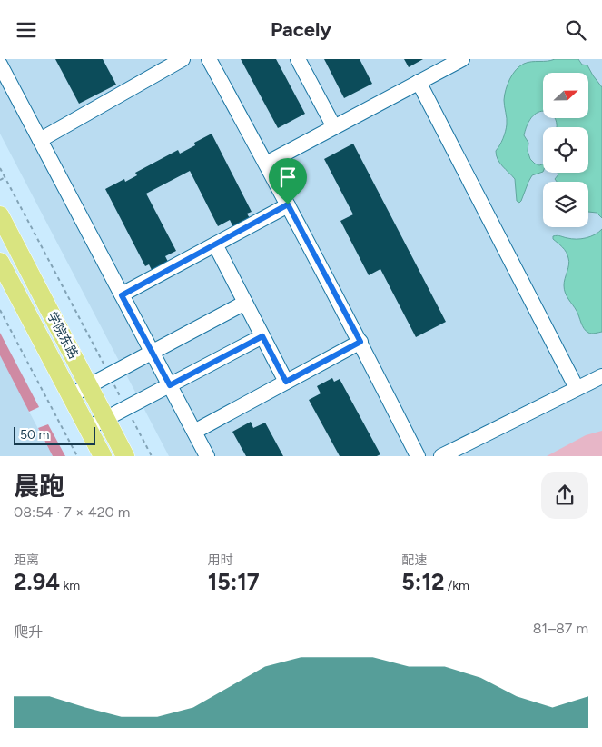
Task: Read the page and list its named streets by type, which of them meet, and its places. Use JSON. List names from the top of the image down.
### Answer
{
  "streets": {
    "main road": ["学院东路"]
  },
  "scale_bar": "50 m",
  "north": "right",
  "page": {
    "header": "Pacely",
    "scale": "50 m",
    "heading": ["晨跑", "08:54 · 7 × 420 m"],
    "stats": [
      ["距离", "2.94 km"],
      ["用时", "15:17"],
      ["配速", "5:12 /km"]
    ],
    "chart": ["爬升", "81–87 m"]
  }
}
